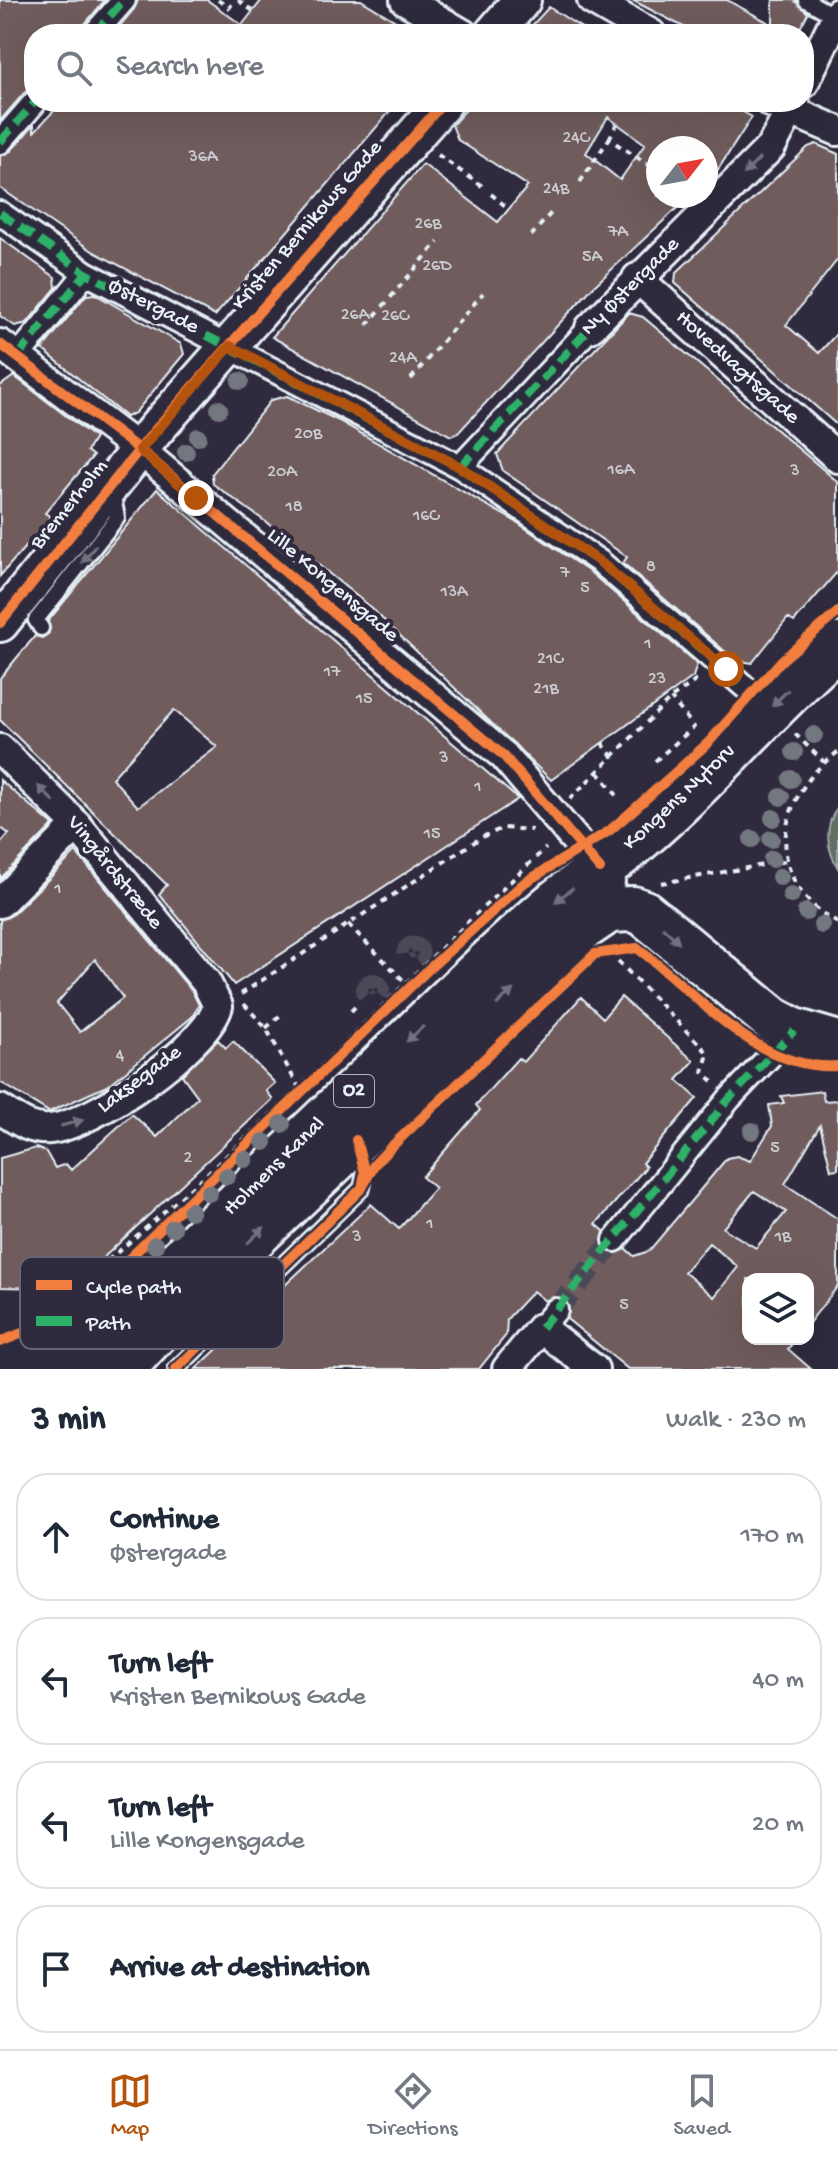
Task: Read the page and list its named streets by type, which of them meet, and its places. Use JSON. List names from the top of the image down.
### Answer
{
  "streets": {
    "main road": ["Kongens Nytorv", "O2", "Holmens Kanal"],
    "street": [
      "Kristen Bernikows Gade",
      "Ny Østergade",
      "Østergade",
      "Hovedvagtsgade",
      "Bremerholm",
      "Lille Kongensgade",
      "Vingårdstræde",
      "Laksegade"
    ]
  },
  "crossings": [
    ["Kristen Bernikows Gade", "Østergade"],
    ["Kristen Bernikows Gade", "Bremerholm"],
    ["Kristen Bernikows Gade", "Lille Kongensgade"],
    ["Ny Østergade", "Østergade"],
    ["Ny Østergade", "Hovedvagtsgade"],
    ["Bremerholm", "Lille Kongensgade"],
    ["Lille Kongensgade", "Kongens Nytorv"],
    ["Lille Kongensgade", "O2"],
    ["Kongens Nytorv", "O2"],
    ["Kongens Nytorv", "Holmens Kanal"],
    ["Vingårdstræde", "Laksegade"],
    ["O2", "Holmens Kanal"]
  ],
  "one_way": ["Ny Østergade", "Kongens Nytorv", "Laksegade"],
  "house_numbers": [
    "24C",
    "36A",
    "24B",
    "26B",
    "7A",
    "5A",
    "26D",
    "26A",
    "26C",
    "24A",
    "20B",
    "16A",
    "3",
    "20A",
    "18",
    "16C",
    "8",
    "7",
    "5",
    "13A",
    "1",
    "21C",
    "17",
    "23",
    "21B",
    "15",
    "3",
    "1",
    "15",
    "1",
    "4",
    "5",
    "2",
    "1",
    "3",
    "1B",
    "5"
  ],
  "legend": ["Cycle path", "Path"],
  "north": "top right",
  "page": {
    "search": "Search here",
    "heading": ["3 min", "Walk · 230 m"],
    "list": [
      ["Continue", "Østergade", "170 m"],
      ["Turn left", "Kristen Bernikows Gade", "40 m"],
      ["Turn left", "Lille Kongensgade", "20 m"],
      "Arrive at destination"
    ],
    "nav": ["Map", "Directions", "Saved"]
  }
}
